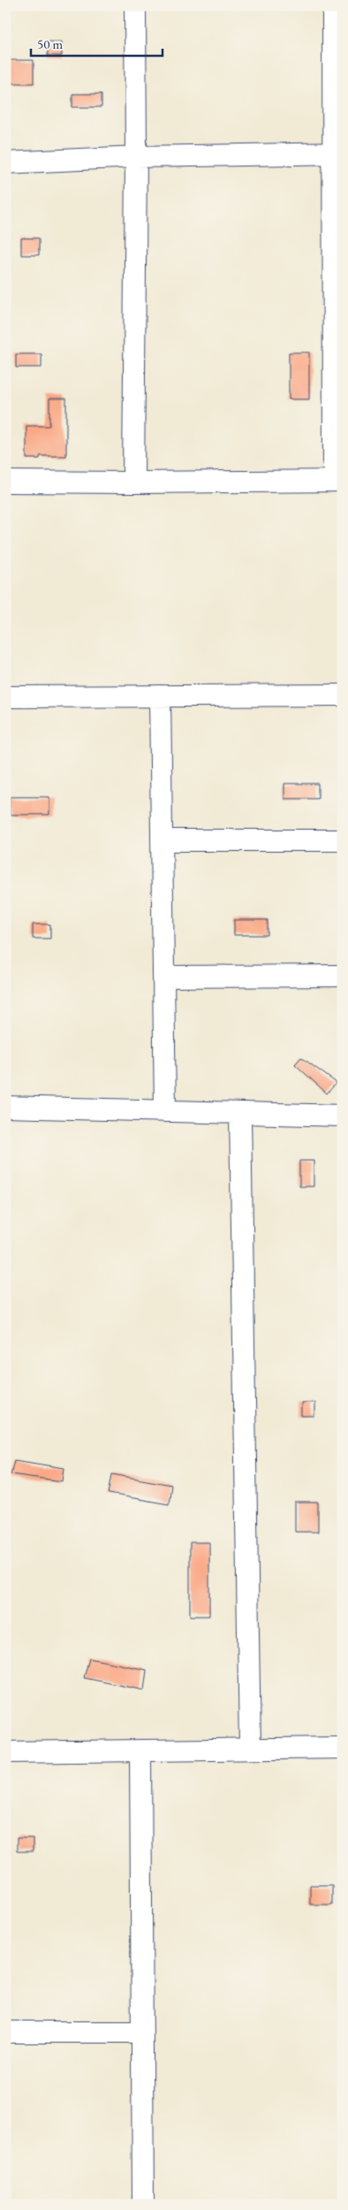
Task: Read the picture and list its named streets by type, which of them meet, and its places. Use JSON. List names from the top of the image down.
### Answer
{
  "scale_bar": "50 m"
}
